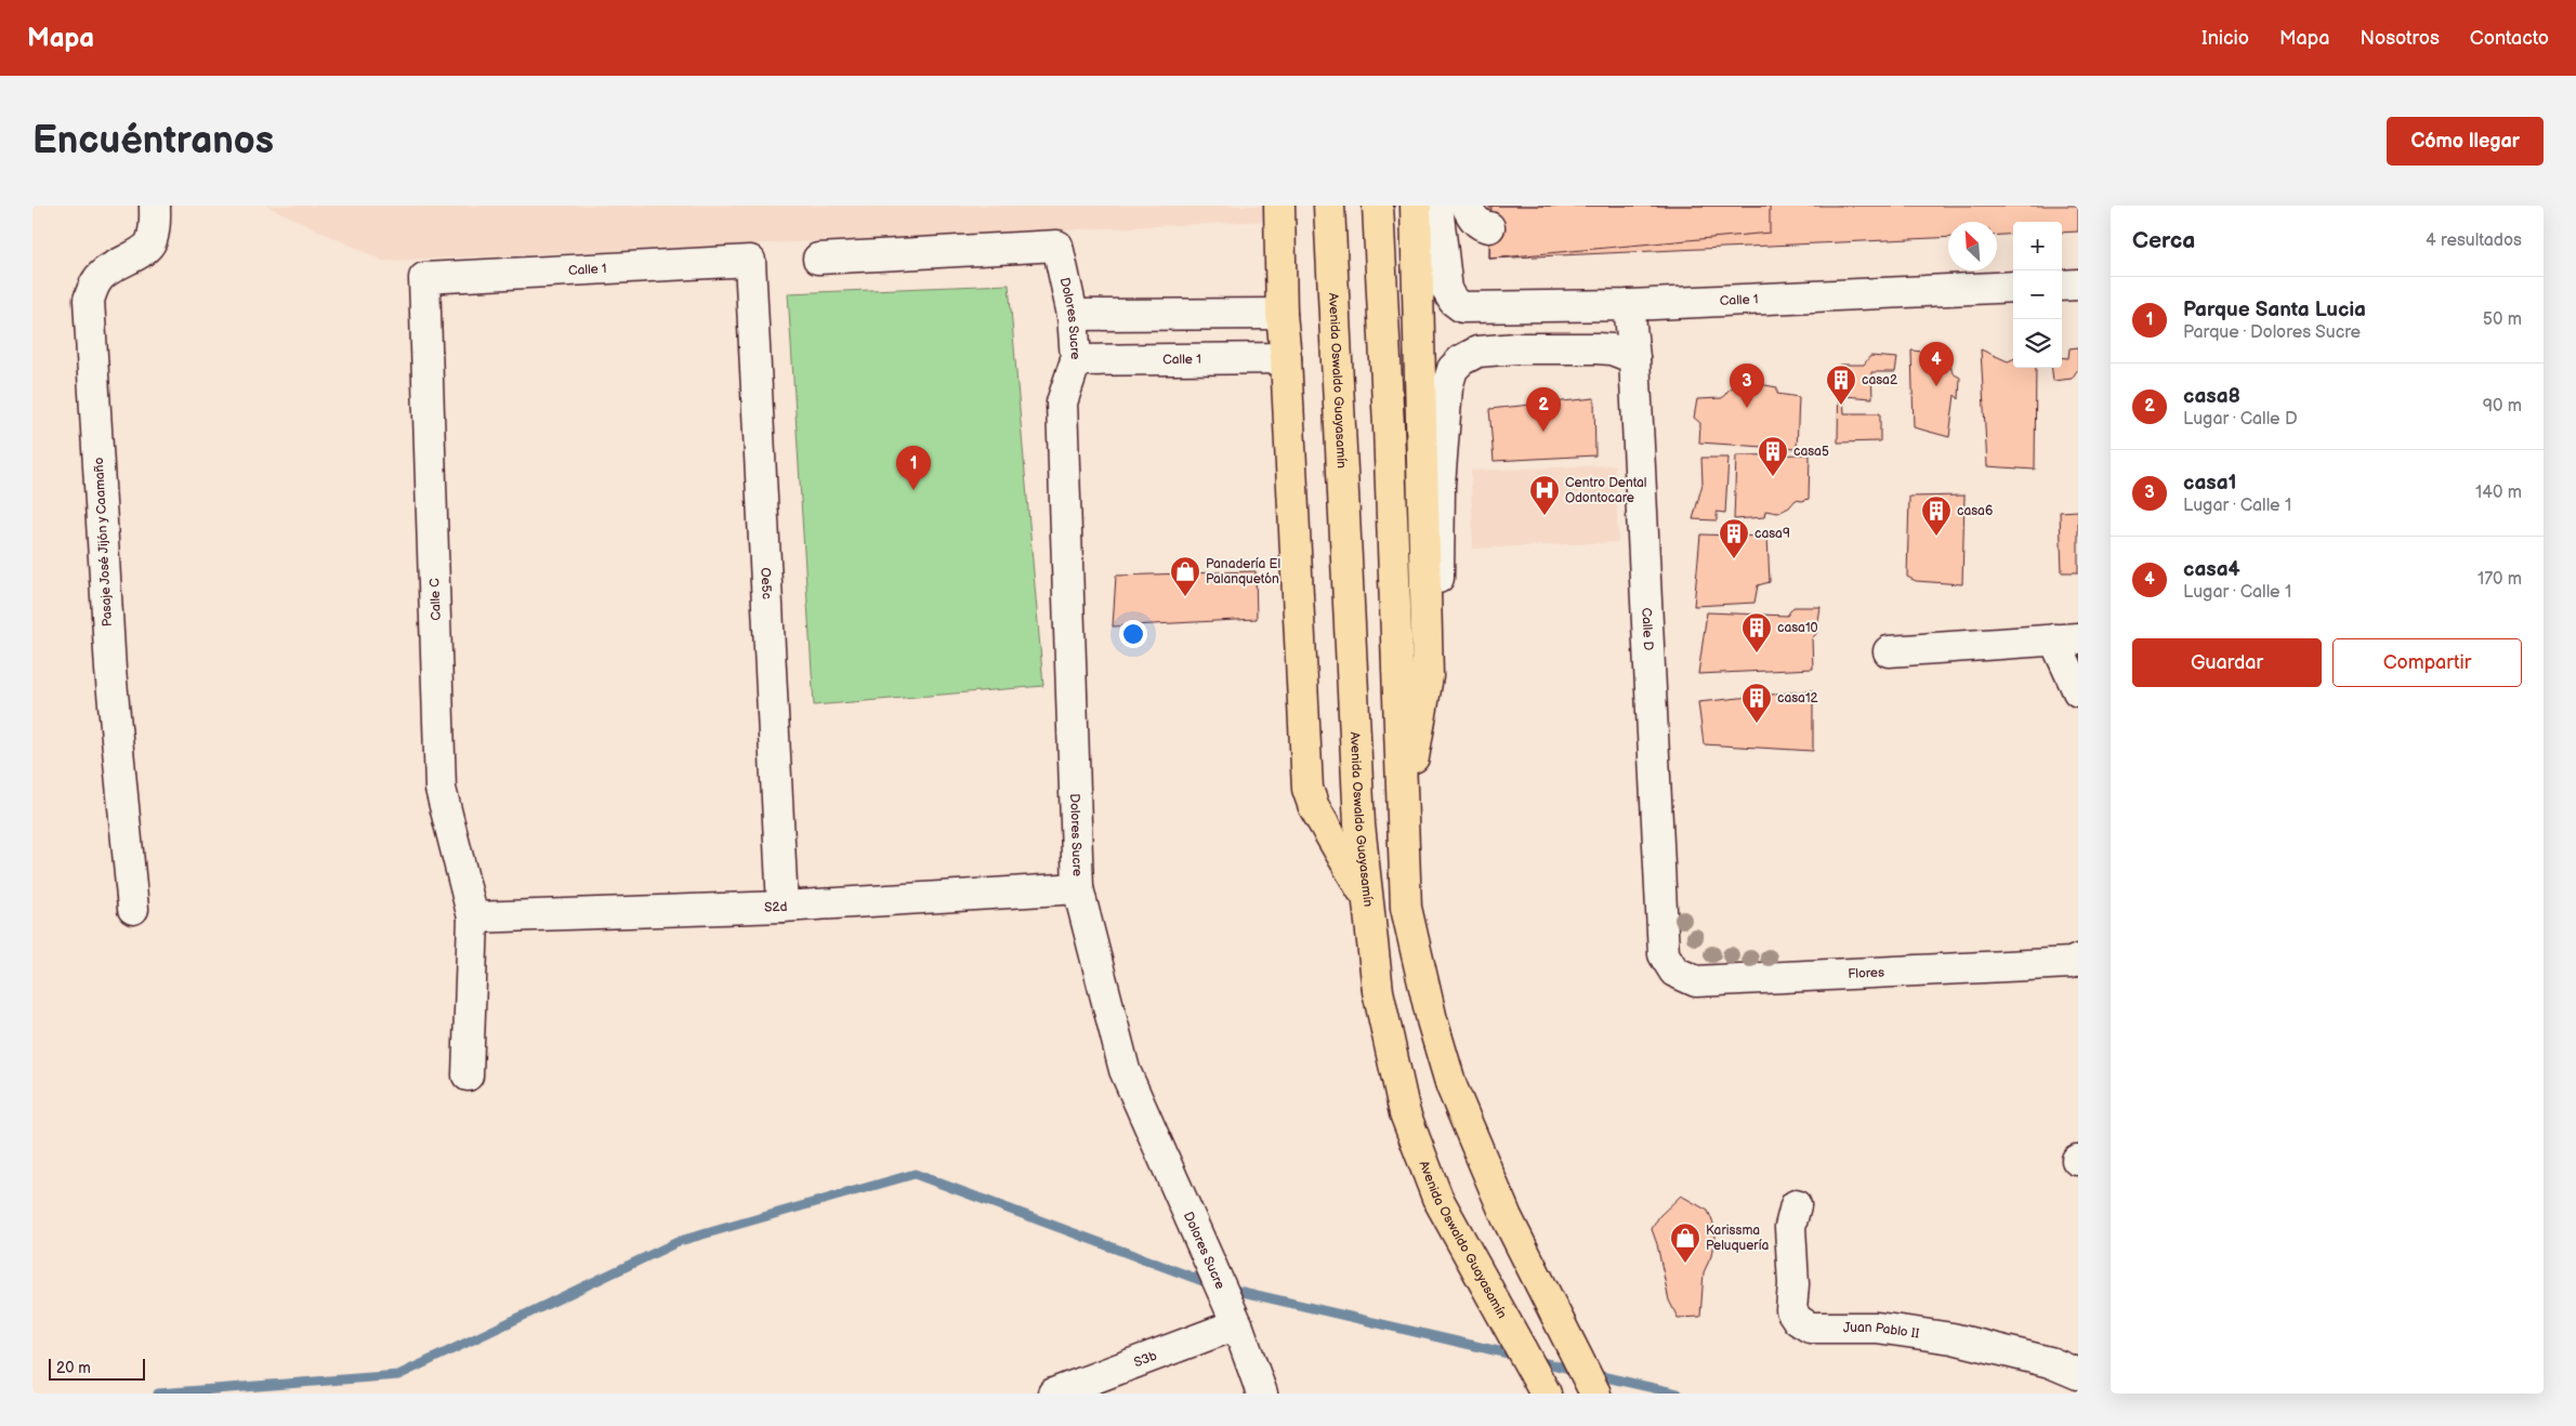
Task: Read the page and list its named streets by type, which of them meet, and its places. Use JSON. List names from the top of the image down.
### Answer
{
  "streets": {
    "main road": ["Avenida Oswaldo Guayasamín"],
    "street": [
      "Calle 1",
      "Dolores Sucre",
      "Pasaje José Jijón y Caamaño",
      "Oe5c",
      "Calle C",
      "Calle D",
      "S2d",
      "Flores",
      "Juan Pablo II",
      "S3b"
    ]
  },
  "crossings": [
    ["Calle 1", "Dolores Sucre"],
    ["Calle 1", "Oe5c"],
    ["Calle 1", "Calle C"],
    ["Calle 1", "Calle D"],
    ["Dolores Sucre", "S2d"],
    ["Dolores Sucre", "S3b"],
    ["Oe5c", "S2d"],
    ["Calle C", "S2d"],
    ["Calle D", "Flores"]
  ],
  "places": {
    "building": [
      "casa2",
      "casa5",
      "casa6",
      "casa9",
      "casa10",
      "casa12"
    ],
    "hospital": ["Centro Dental Odontocare"],
    "shop": ["Panadería El Palanquetón", "Karissma Peluquería"]
  },
  "scale_bar": "20 m",
  "north": "top left",
  "page": {
    "header": "Mapa",
    "nav": [
      "Inicio",
      "Mapa",
      "Nosotros",
      "Contacto"
    ],
    "buttons": [
      "Cómo llegar",
      ["Guardar", "Compartir"]
    ],
    "title": "Encuéntranos",
    "heading": ["Cerca", "4 resultados"],
    "map_buttons": ["+", "−"],
    "list": [
      {
        "mark": "1",
        "name": "Parque Santa Lucia",
        "note": "Parque · Dolores Sucre",
        "value": "50 m"
      },
      {
        "mark": "2",
        "name": "casa8",
        "note": "Lugar · Calle D",
        "value": "90 m"
      },
      {
        "mark": "3",
        "name": "casa1",
        "note": "Lugar · Calle 1",
        "value": "140 m"
      },
      {
        "mark": "4",
        "name": "casa4",
        "note": "Lugar · Calle 1",
        "value": "170 m"
      }
    ],
    "pins": [
      "4",
      "3",
      "2",
      "1"
    ],
    "scale": "20 m"
  }
}
